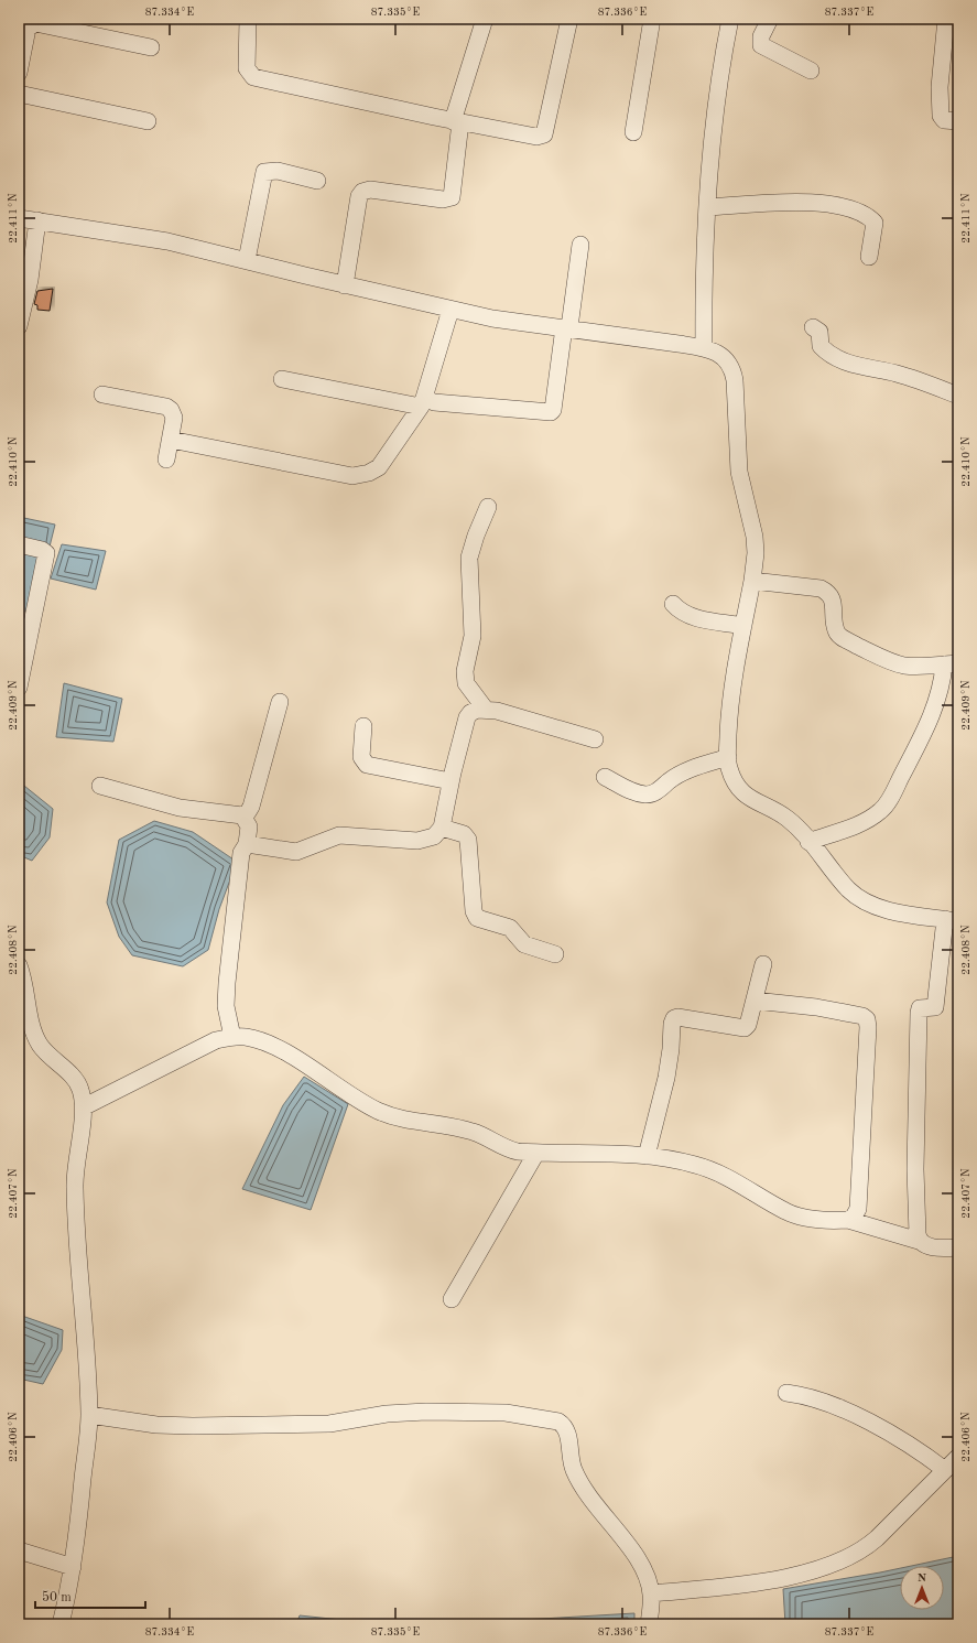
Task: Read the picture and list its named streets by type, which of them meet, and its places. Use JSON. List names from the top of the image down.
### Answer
{
  "scale_bar": "50 m",
  "north": "top",
  "coordinates": [
    "87.334°E",
    "87.335°E",
    "87.336°E",
    "87.337°E",
    "22.411°N",
    "22.410°N",
    "22.409°N",
    "22.408°N",
    "22.407°N",
    "22.406°N"
  ]
}
